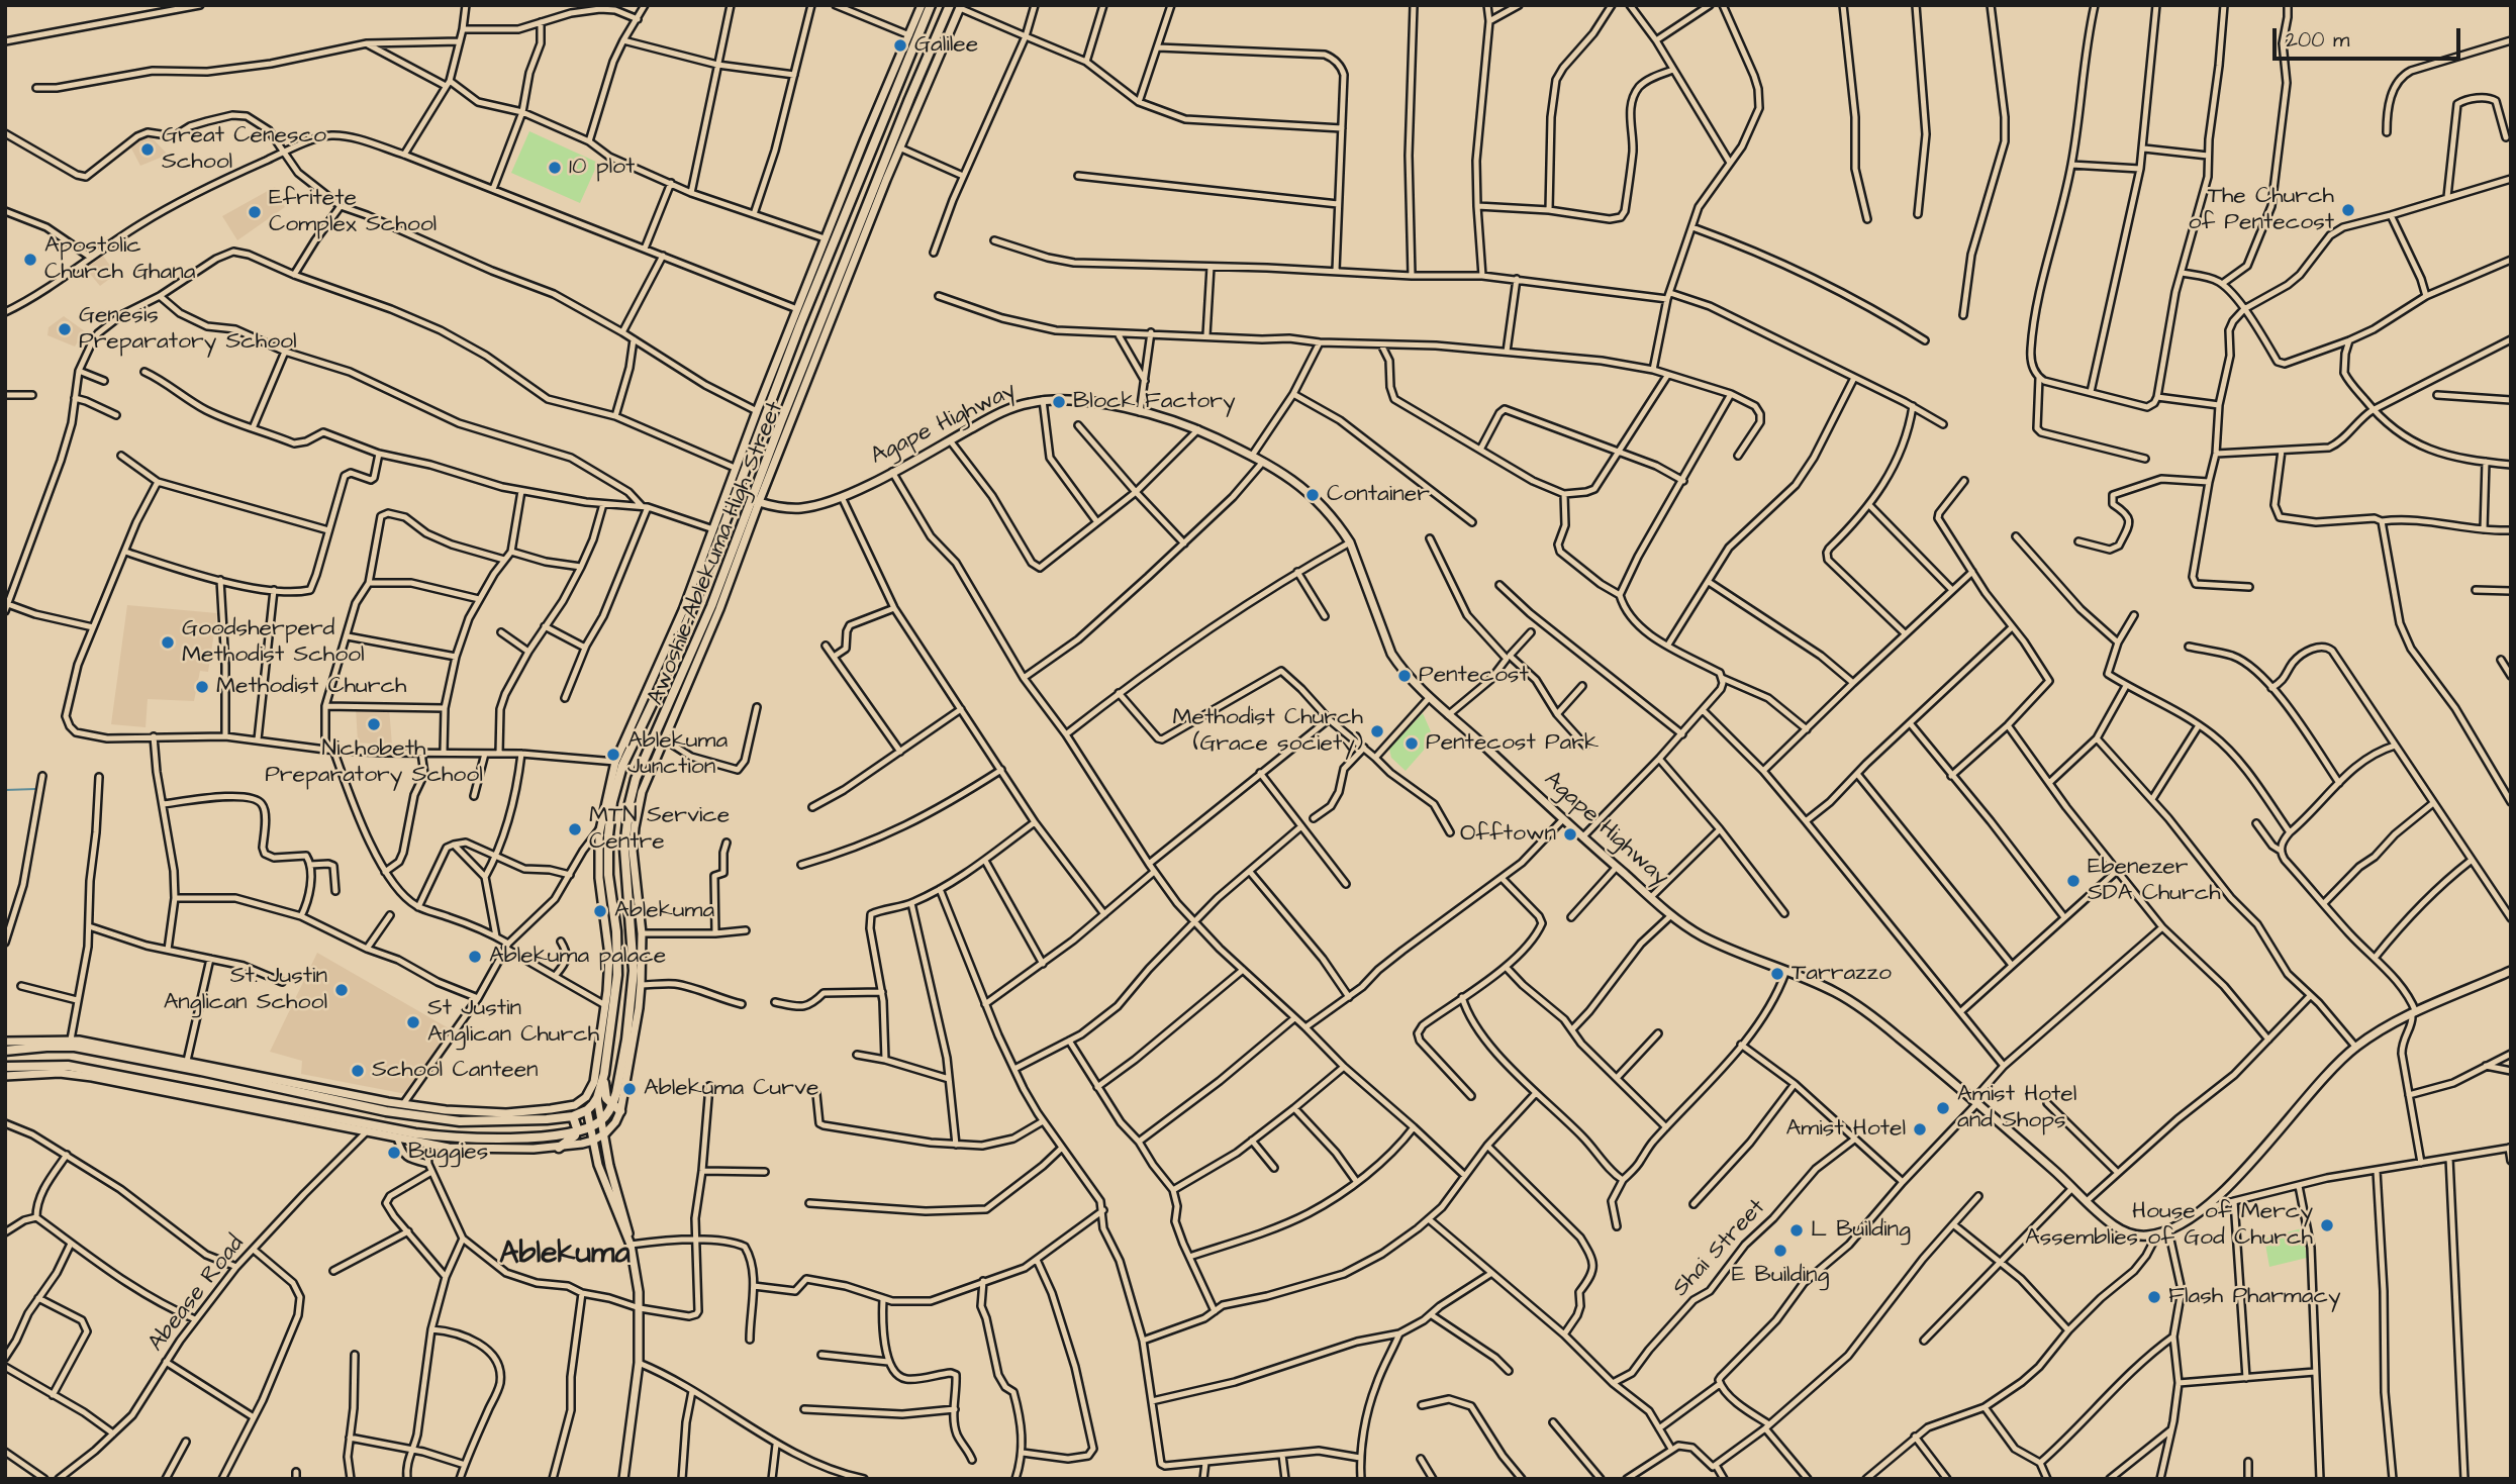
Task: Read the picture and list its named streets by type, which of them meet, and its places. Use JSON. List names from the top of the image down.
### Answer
{
  "streets": {
    "main road": ["Awoshie-Ablekuma High Street"],
    "street": ["Agape Highway", "Shai Street", "Abease Road"]
  },
  "crossings": [
    ["Agape Highway", "Awoshie-Ablekuma High Street"]
  ],
  "districts": ["Ablekuma"],
  "places": [
    "Galilee",
    "Great Cenesco School",
    "10 plot",
    "The Church of Pentecost",
    "Efritete Complex School",
    "Apostolic Church Ghana",
    "Genesis Preparatory School",
    "Block Factory",
    "Container",
    "Goodsherperd Methodist School",
    "Pentecost",
    "Methodist Church",
    "Nichobeth Preparatory School",
    "Methodist Church (Grace society)",
    "Pentecost Park",
    "Ablekuma Junction",
    "MTN Service Centre",
    "Offtown",
    "Ebenezer SDA Church",
    "Ablekuma",
    "Ablekuma palace",
    "Tarrazzo",
    "St. Justin Anglican School",
    "St Justin Anglican Church",
    "School Canteen",
    "Ablekuma Curve",
    "Amist Hotel and Shops",
    "Amist Hotel",
    "Buggies",
    "House of Mercy Assemblies of God Church",
    "L Building",
    "E Building",
    "Flash Pharmacy"
  ],
  "scale_bar": "200 m"
}
